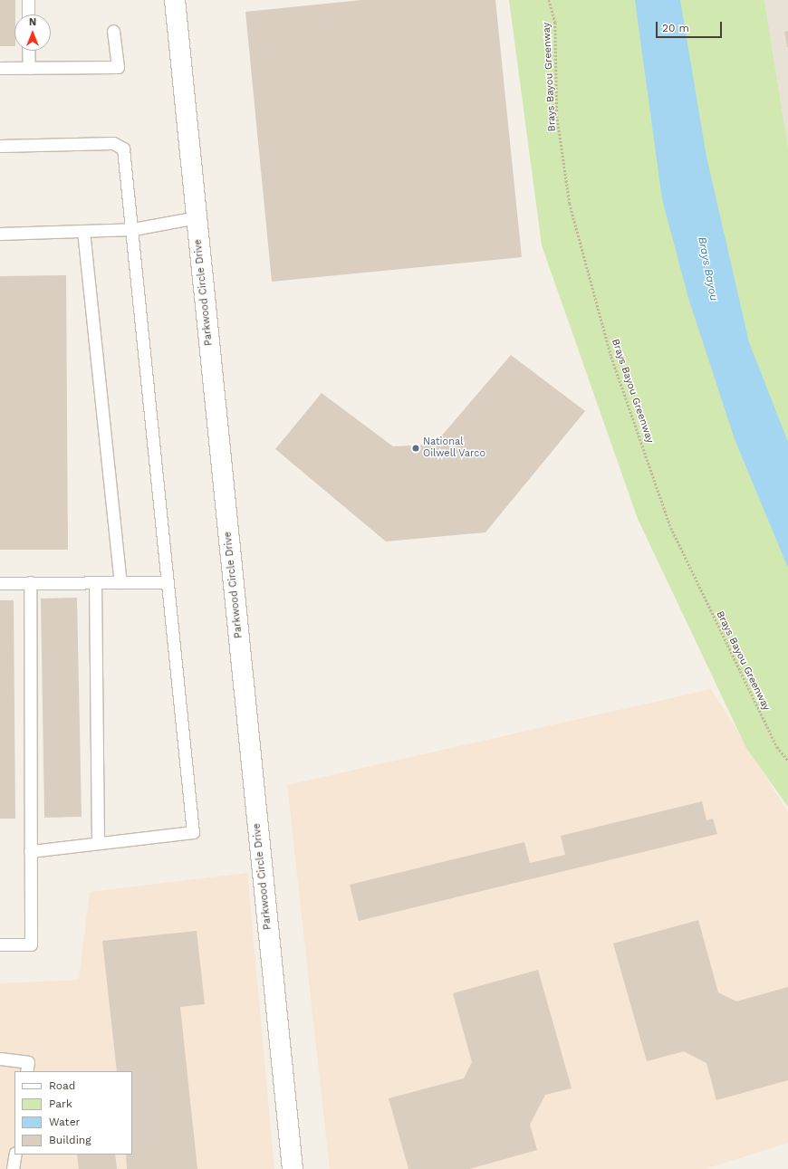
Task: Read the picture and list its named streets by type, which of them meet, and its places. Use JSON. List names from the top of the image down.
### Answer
{
  "streets": {
    "street": ["Parkwood Circle Drive"],
    "path": ["Brays Bayou Greenway"]
  },
  "water": ["Brays Bayou"],
  "places": ["National Oilwell Varco"],
  "legend": [
    "Road",
    "Park",
    "Water",
    "Building"
  ],
  "scale_bar": "20 m",
  "north": "top"
}
